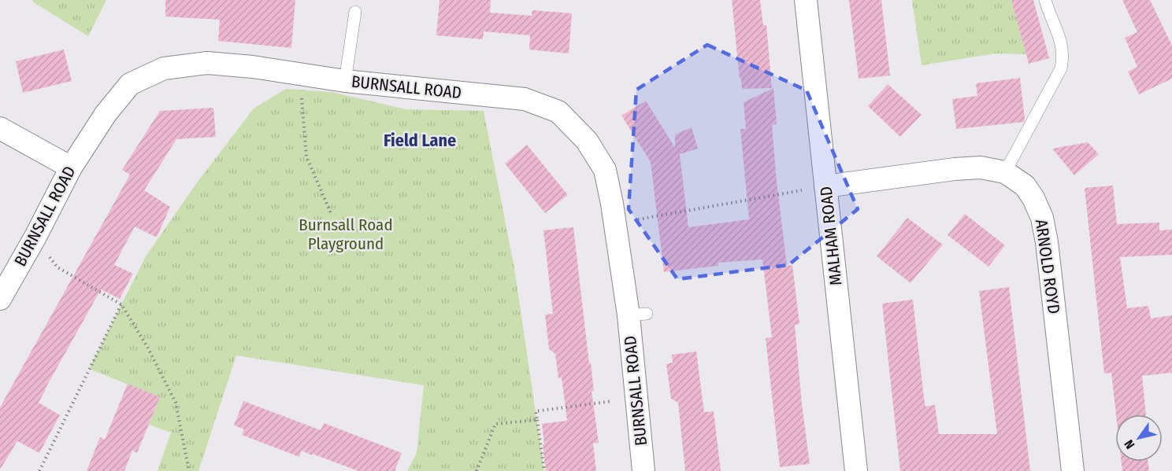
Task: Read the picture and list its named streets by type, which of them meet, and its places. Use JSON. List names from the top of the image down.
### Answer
{
  "streets": {
    "street": ["BURNSALL ROAD", "MALHAM ROAD", "ARNOLD ROYD"]
  },
  "crossings": [
    ["MALHAM ROAD", "ARNOLD ROYD"]
  ],
  "districts": ["Field Lane"],
  "parks": ["Burnsall Road Playground"],
  "north": "bottom left"
}
